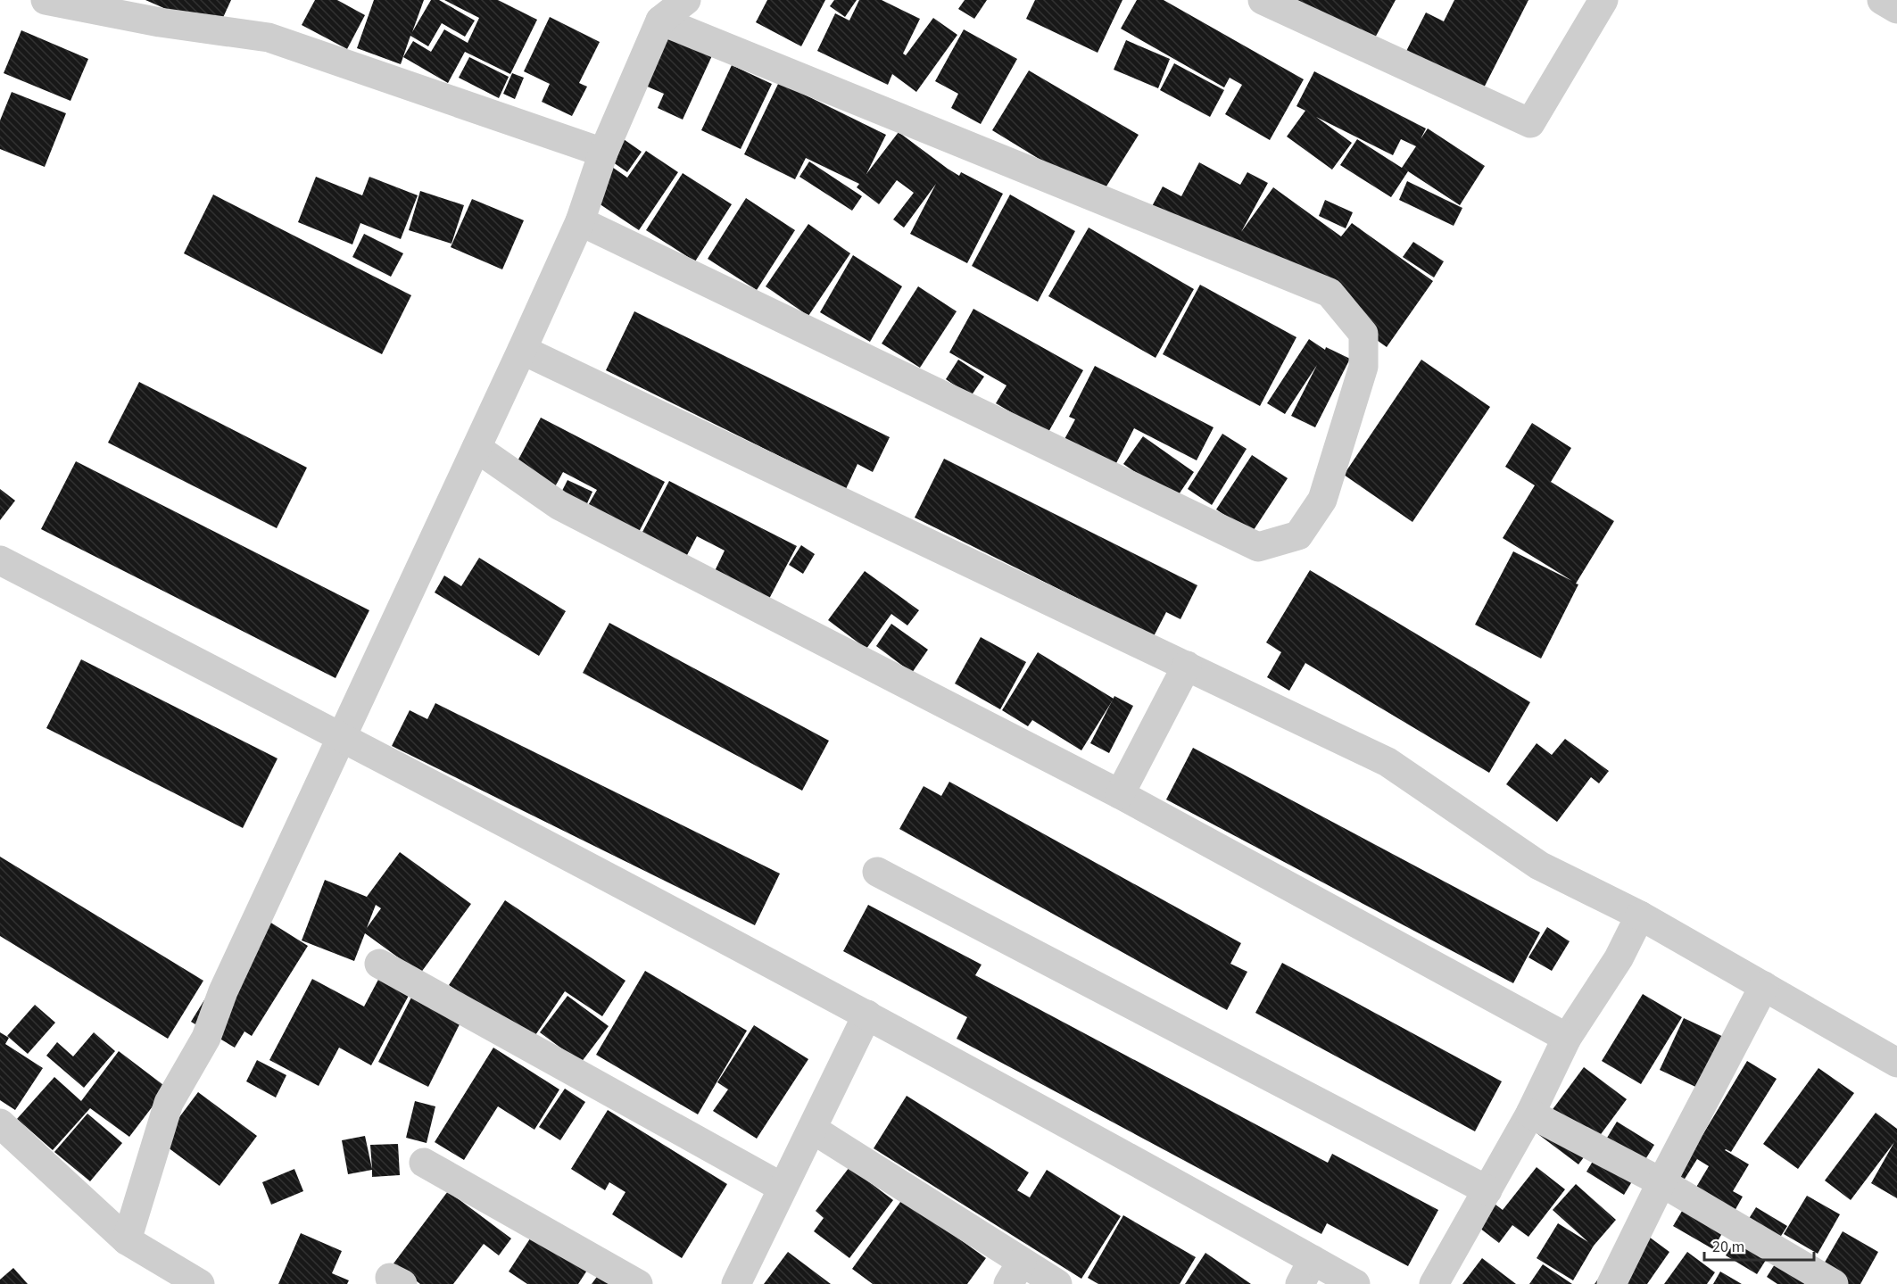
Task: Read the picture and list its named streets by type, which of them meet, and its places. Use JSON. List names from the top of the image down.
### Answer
{
  "scale_bar": "20 m"
}
